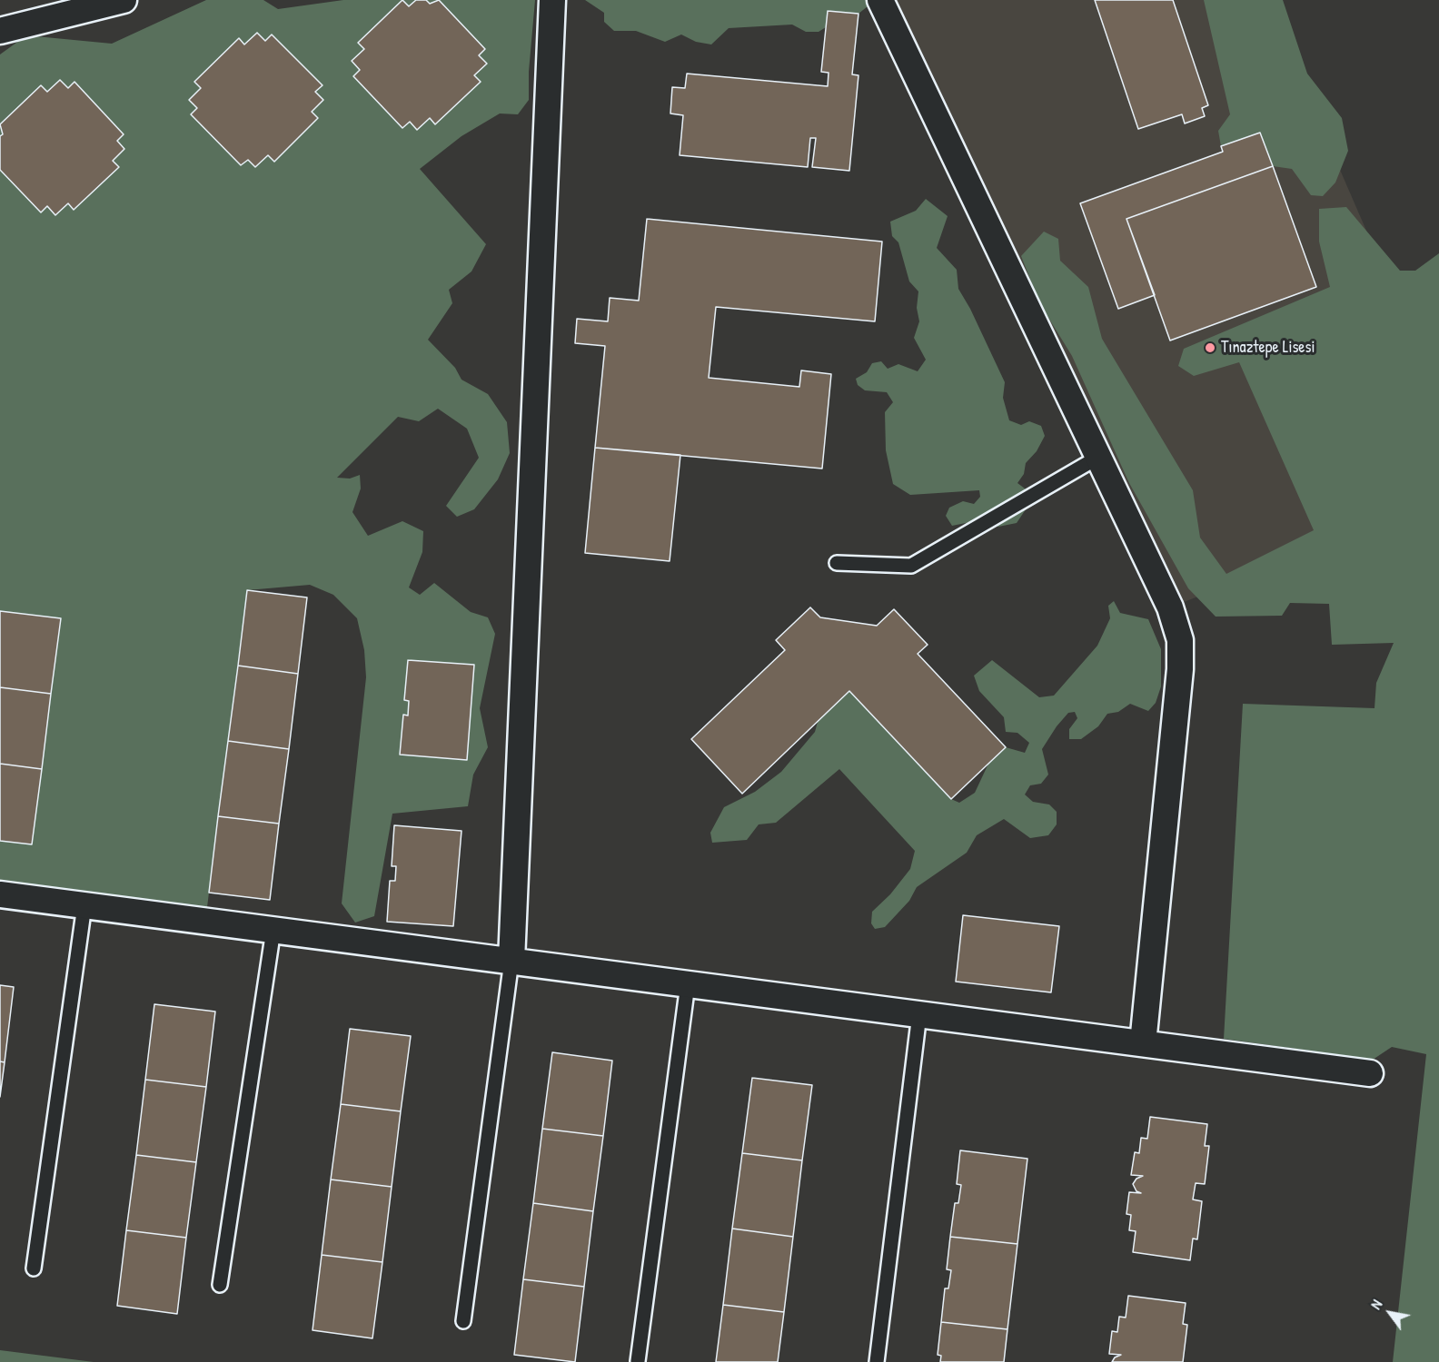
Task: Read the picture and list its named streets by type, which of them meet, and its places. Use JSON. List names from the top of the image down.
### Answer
{
  "places": ["Tınaztepe Lisesi"],
  "north": "top left"
}
